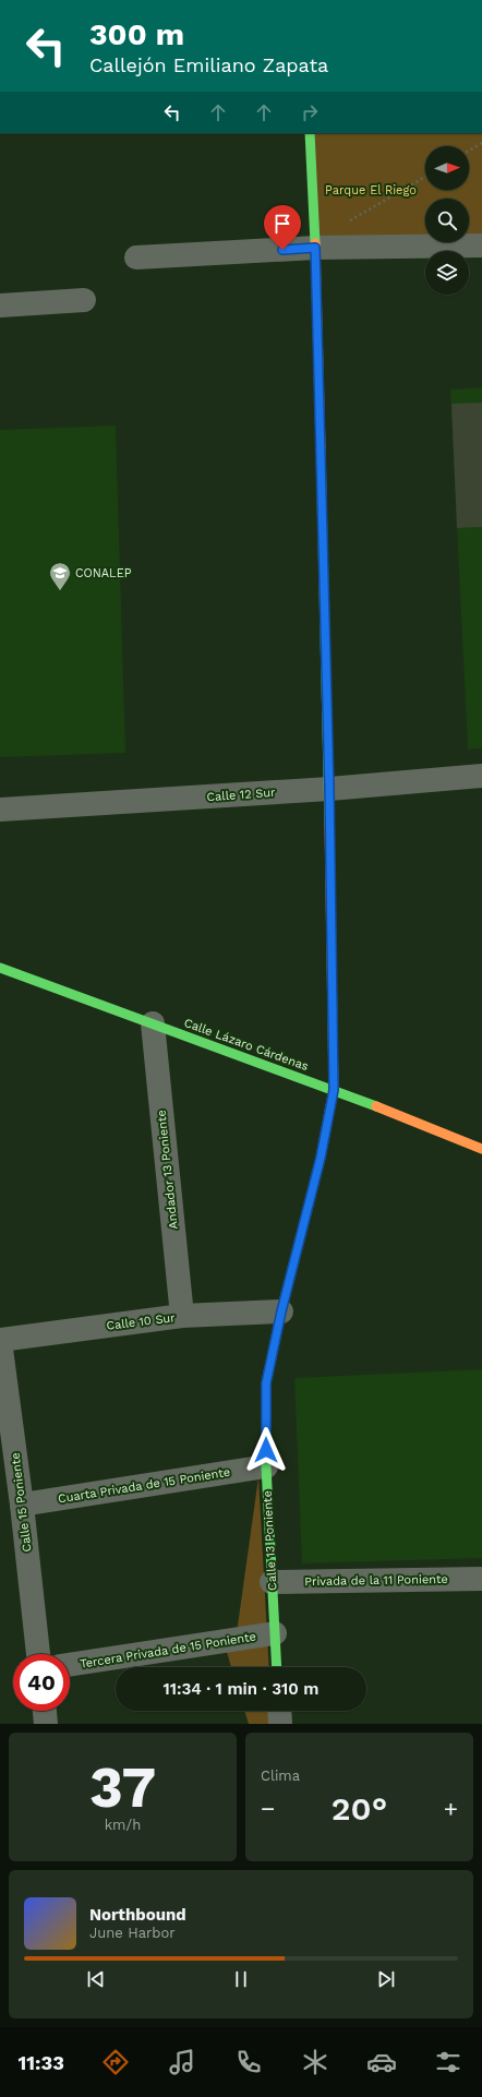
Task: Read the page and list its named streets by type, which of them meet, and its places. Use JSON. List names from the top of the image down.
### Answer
{
  "streets": {
    "street": [
      "Calle 12 Sur",
      "Calle Lázaro Cárdenas",
      "Andador 13 Poniente",
      "Calle 10 Sur",
      "Cuarta Privada de 15 Poniente",
      "Calle 15 Poniente",
      "Calle 13 Poniente",
      "Privada de la 11 Poniente",
      "Tercera Privada de 15 Poniente"
    ]
  },
  "crossings": [
    ["Calle 12 Sur", "Calle 13 Poniente"],
    ["Calle Lázaro Cárdenas", "Andador 13 Poniente"],
    ["Calle Lázaro Cárdenas", "Calle 13 Poniente"],
    ["Andador 13 Poniente", "Calle 10 Sur"],
    ["Calle 10 Sur", "Calle 15 Poniente"],
    ["Calle 10 Sur", "Calle 13 Poniente"],
    ["Cuarta Privada de 15 Poniente", "Calle 15 Poniente"],
    ["Cuarta Privada de 15 Poniente", "Calle 13 Poniente"],
    ["Calle 13 Poniente", "Privada de la 11 Poniente"],
    ["Calle 13 Poniente", "Tercera Privada de 15 Poniente"]
  ],
  "parks": ["Parque El Riego"],
  "places": {
    "school or university": ["CONALEP"]
  },
  "north": "right",
  "page": {
    "turn": ["300 m", "Callejón Emiliano Zapata"],
    "limit": "40",
    "trip": "11:34 · 1 min · 310 m",
    "tile": [
      ["37", "km/h"],
      "Clima"
    ],
    "heat": ["−", "20°", "+"],
    "song": ["Northbound", "June Harbor"],
    "tabs": "11:33"
  }
}
